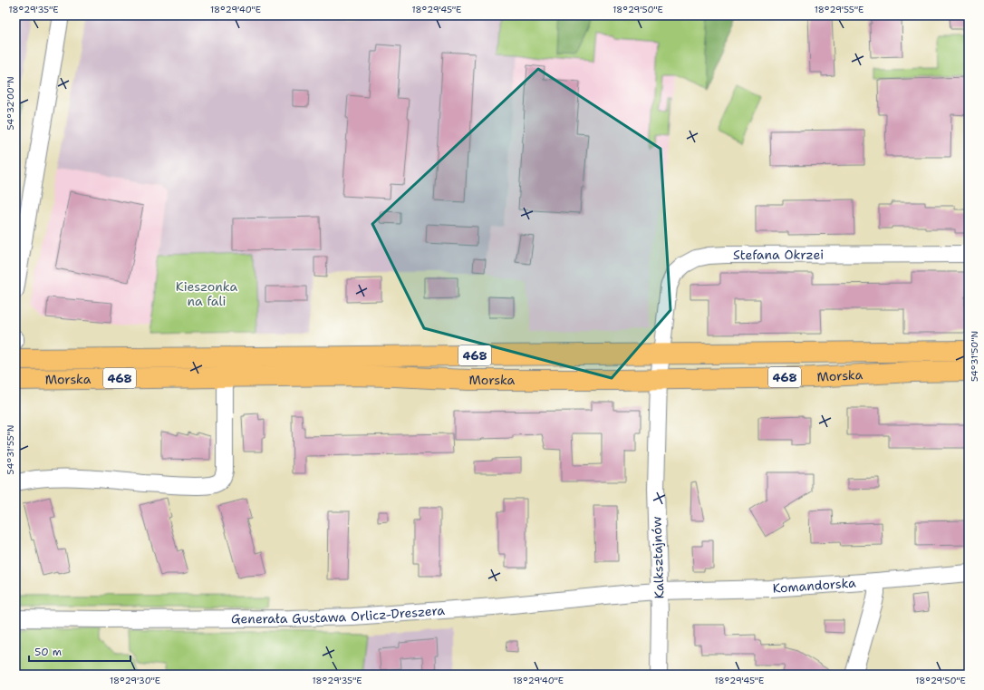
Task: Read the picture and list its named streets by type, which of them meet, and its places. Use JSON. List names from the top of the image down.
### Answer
{
  "streets": {
    "main road": ["468", "Morska"],
    "street": [
      "Stefana Okrzei",
      "Kalksztajnów",
      "Komandorska",
      "Generała Gustawa Orlicz-Dreszera"
    ]
  },
  "crossings": [
    ["Stefana Okrzei", "Morska"],
    ["Stefana Okrzei", "Kalksztajnów"],
    ["Morska", "Kalksztajnów"],
    ["Kalksztajnów", "Komandorska"],
    ["Kalksztajnów", "Generała Gustawa Orlicz-Dreszera"],
    ["Komandorska", "Generała Gustawa Orlicz-Dreszera"]
  ],
  "parks": ["Kieszonka na fali"],
  "scale_bar": "50 m",
  "coordinates": [
    "18°29'35\"E",
    "18°29'40\"E",
    "18°29'45\"E",
    "18°29'50\"E",
    "18°29'55\"E",
    "54°32'00\"N",
    "54°31'50\"N",
    "54°31'55\"N",
    "18°29'30\"E"
  ]
}
